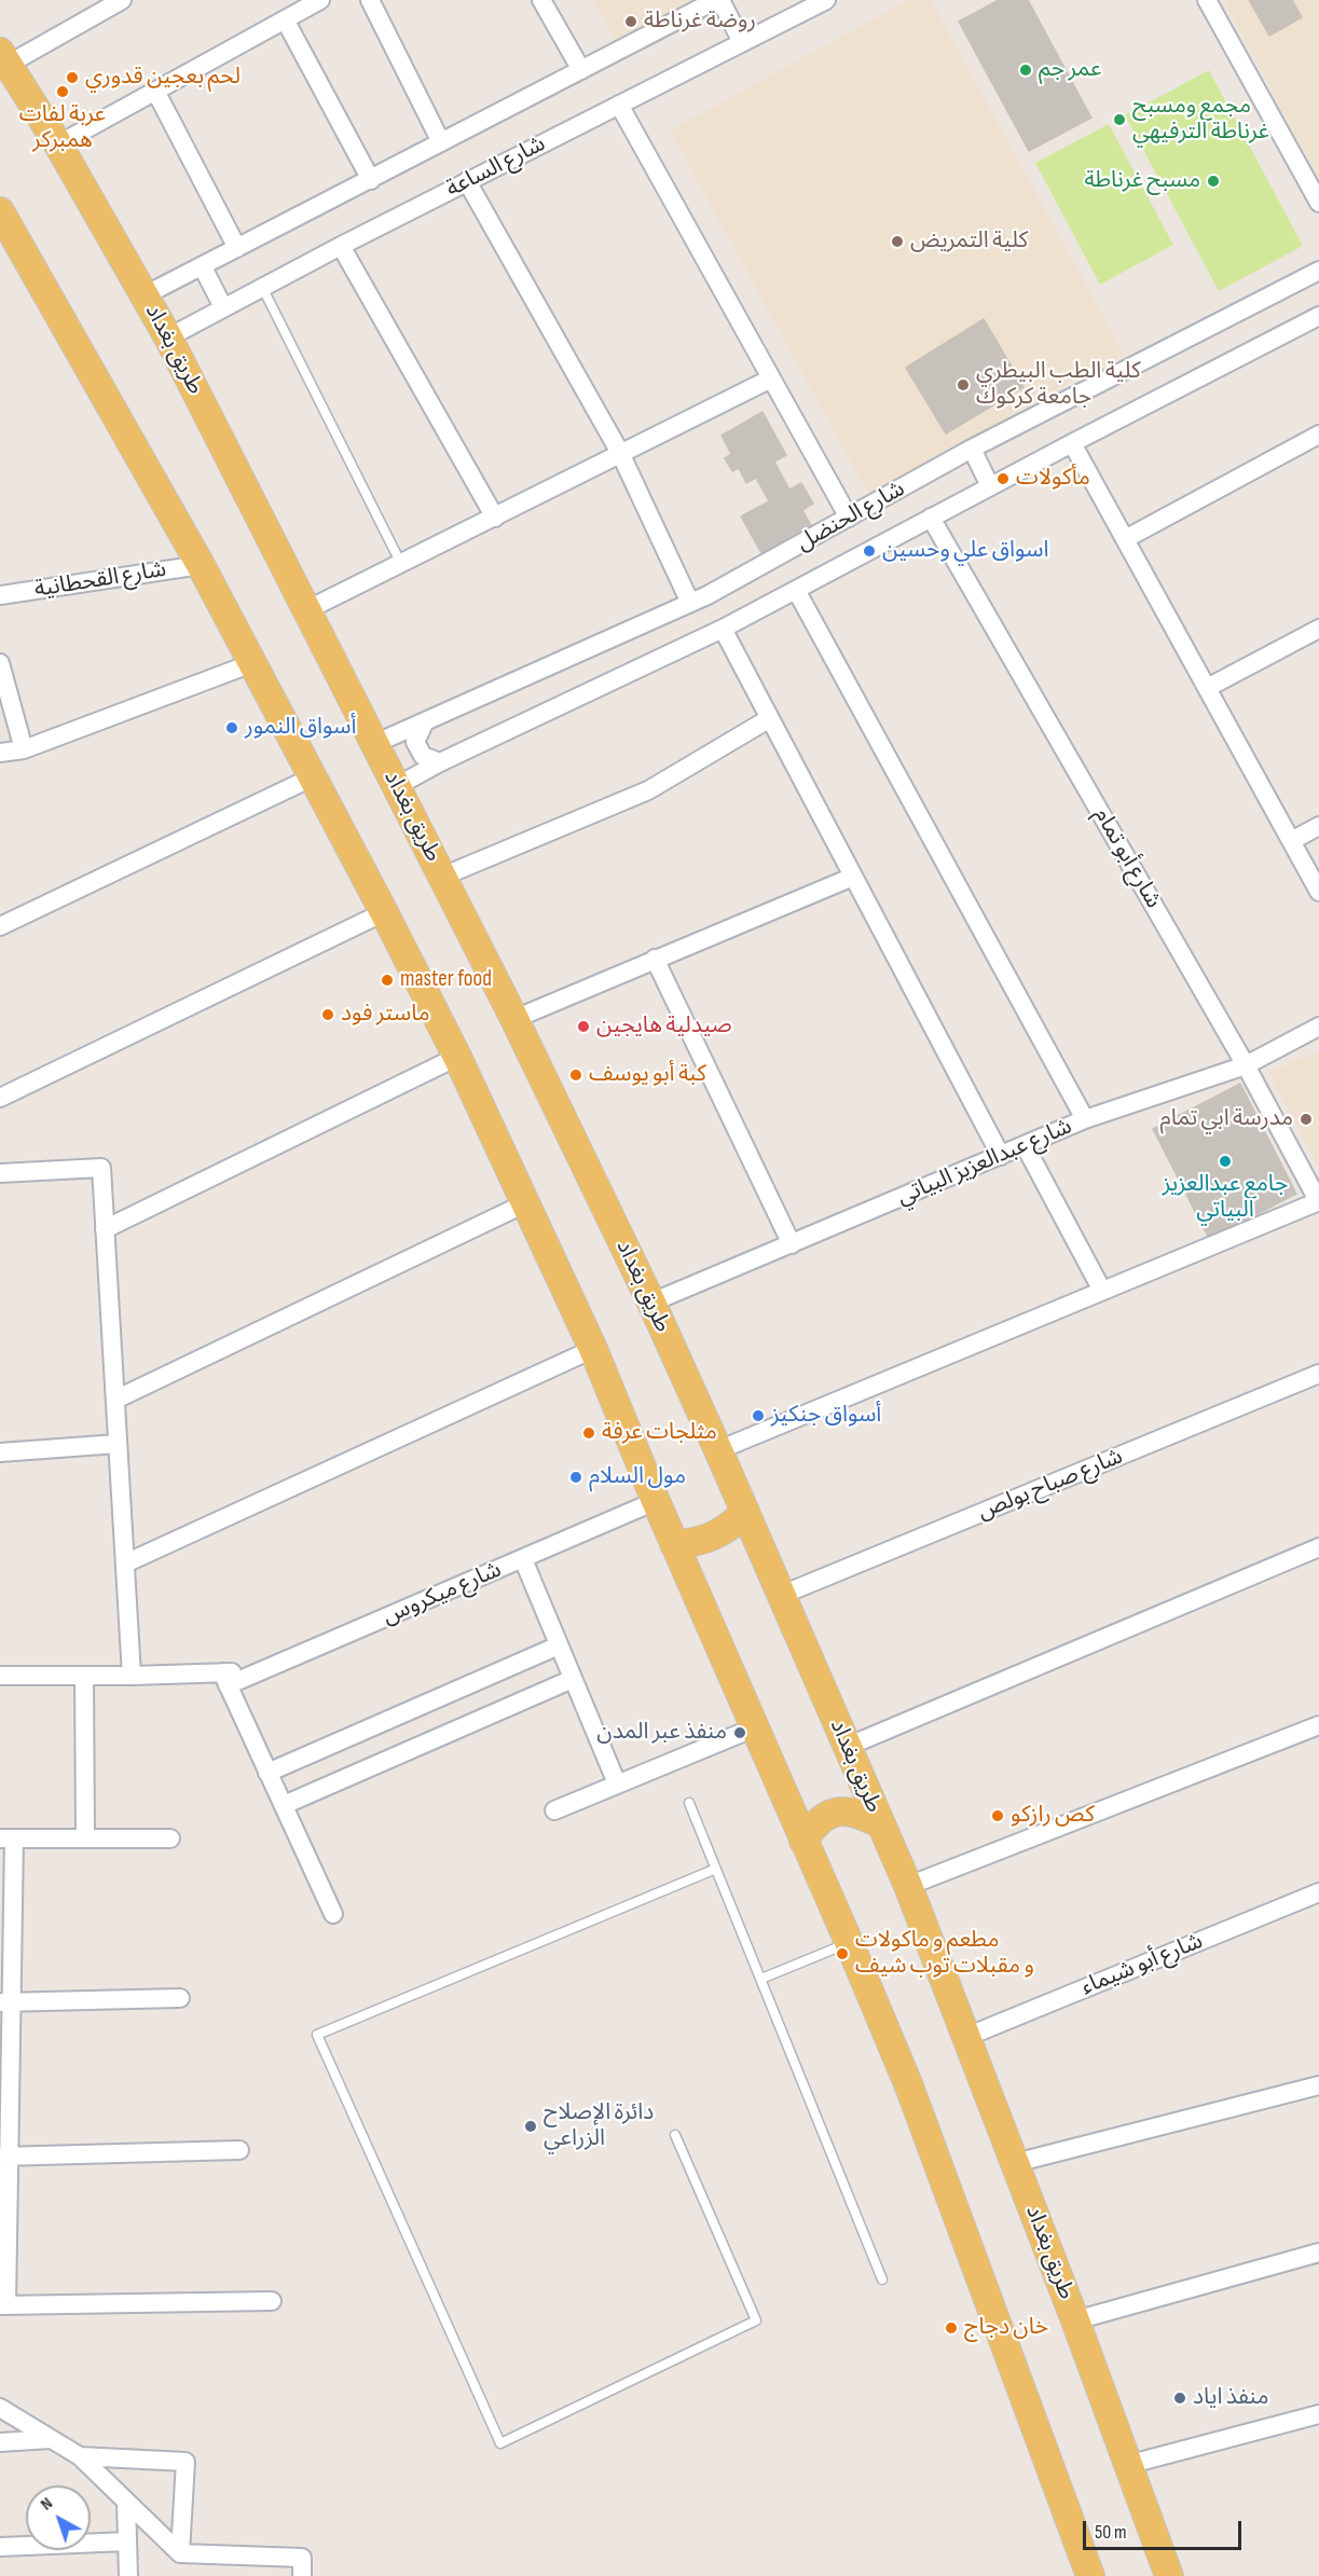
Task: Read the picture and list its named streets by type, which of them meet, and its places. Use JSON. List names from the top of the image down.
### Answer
{
  "streets": {
    "main road": ["طريق بغداد"],
    "street": [
      "شارع الساعة",
      "شارع الحنضل",
      "شارع القحطانية",
      "شارع أبو تمام",
      "شارع عبدالعزيز البياتي",
      "شارع صباح بولص",
      "شارع ميكروس",
      "شارع أبو شيماء"
    ]
  },
  "crossings": [
    ["شارع الساعة", "طريق بغداد"],
    ["طريق بغداد", "شارع الحنضل"],
    ["طريق بغداد", "شارع عبدالعزيز البياتي"],
    ["طريق بغداد", "شارع صباح بولص"],
    ["طريق بغداد", "شارع أبو شيماء"],
    ["شارع الحنضل", "شارع أبو تمام"],
    ["شارع أبو تمام", "شارع عبدالعزيز البياتي"]
  ],
  "places": [
    "روضة غرناطة",
    "عمر جم",
    "لحم بعجين قدوري",
    "عربة لفات همبركر",
    "مجمع ومسبح غرناطة الترفيهي",
    "مسبح غرناطة",
    "كلية التمريض",
    "كلية الطب البيطري جامعة كركوك",
    "مأكولات",
    "اسواق علي وحسين",
    "أسواق النمور",
    "master food",
    "ماستر فود",
    "صيدلية هايجين",
    "كبة أبو يوسف",
    "مدرسة ابي تمام",
    "جامع عبدالعزيز البياتي",
    "أسواق جنكيز",
    "مثلجات عرفة",
    "مول السلام",
    "منفذ عبر المدن",
    "كص رازكو",
    "مطعم و ماكولات و مقبلات توب شيف",
    "دائرة الإصلاح الزراعي",
    "خان دجاج",
    "منفذ اياد"
  ],
  "scale_bar": "50 m",
  "north": "top left"
}
